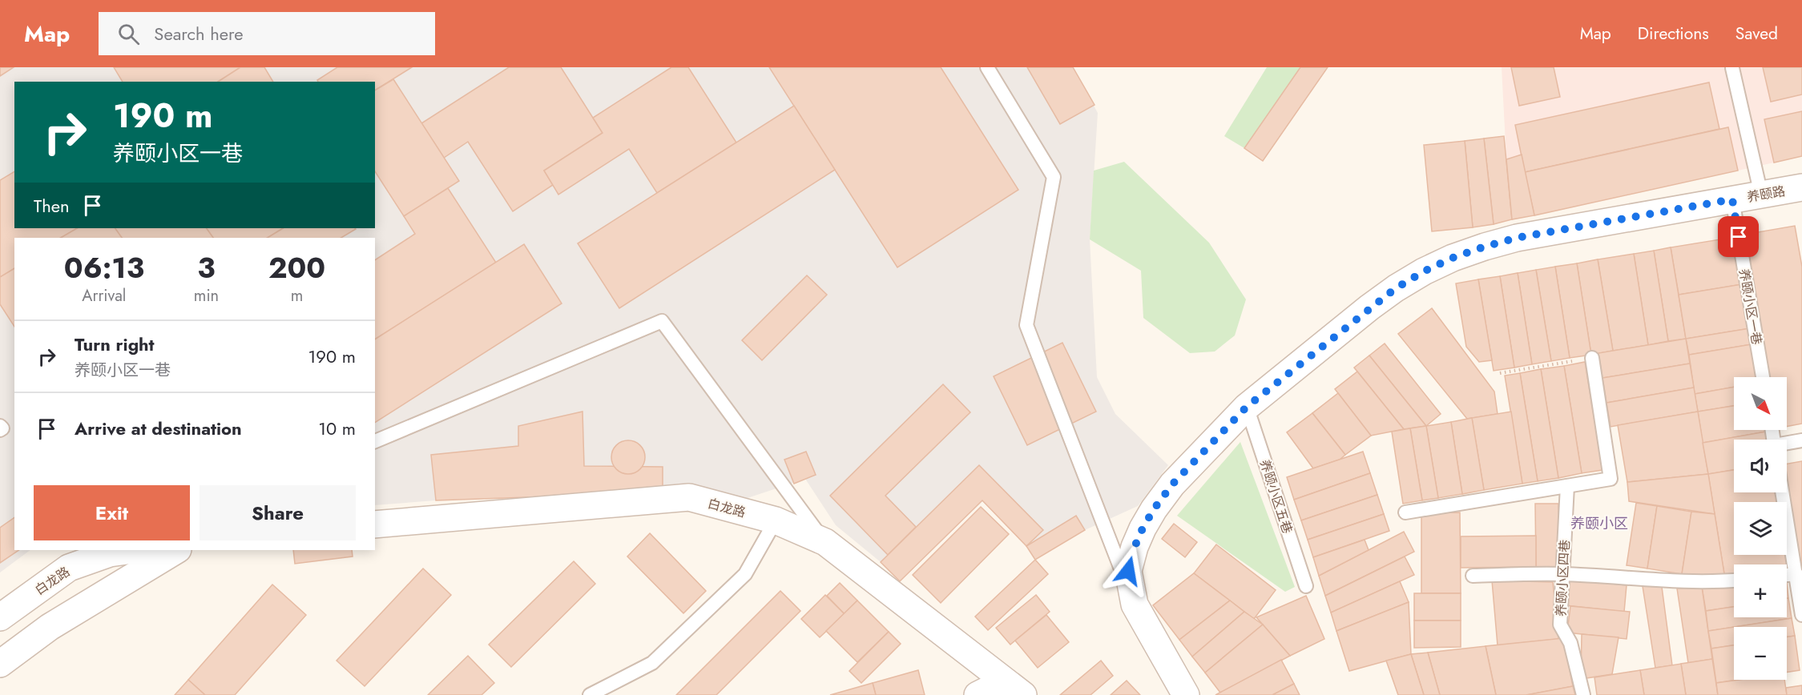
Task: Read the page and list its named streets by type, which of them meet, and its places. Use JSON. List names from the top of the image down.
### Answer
{
  "streets": {
    "street": ["养颐路", "白龙路"],
    "lane": ["养颐小区一巷", "养颐小区五巷", "养颐小区四巷"]
  },
  "crossings": [
    ["养颐路", "养颐小区一巷"],
    ["养颐路", "养颐小区五巷"]
  ],
  "districts": ["养颐小区"],
  "north": "bottom right",
  "page": {
    "header": "Map",
    "search": "Search here",
    "nav": ["Map", "Directions", "Saved"],
    "turn": ["190 m", "养颐小区一巷"],
    "then": "Then",
    "eta": [
      "06:13",
      "Arrival",
      "3",
      "min",
      "200",
      "m"
    ],
    "list": [
      {
        "name": "Turn right",
        "note": "养颐小区一巷",
        "value": "190 m"
      },
      {
        "name": "Arrive at destination",
        "value": "10 m"
      }
    ],
    "map_buttons": ["+", "−"],
    "buttons": ["Exit", "Share"]
  }
}
